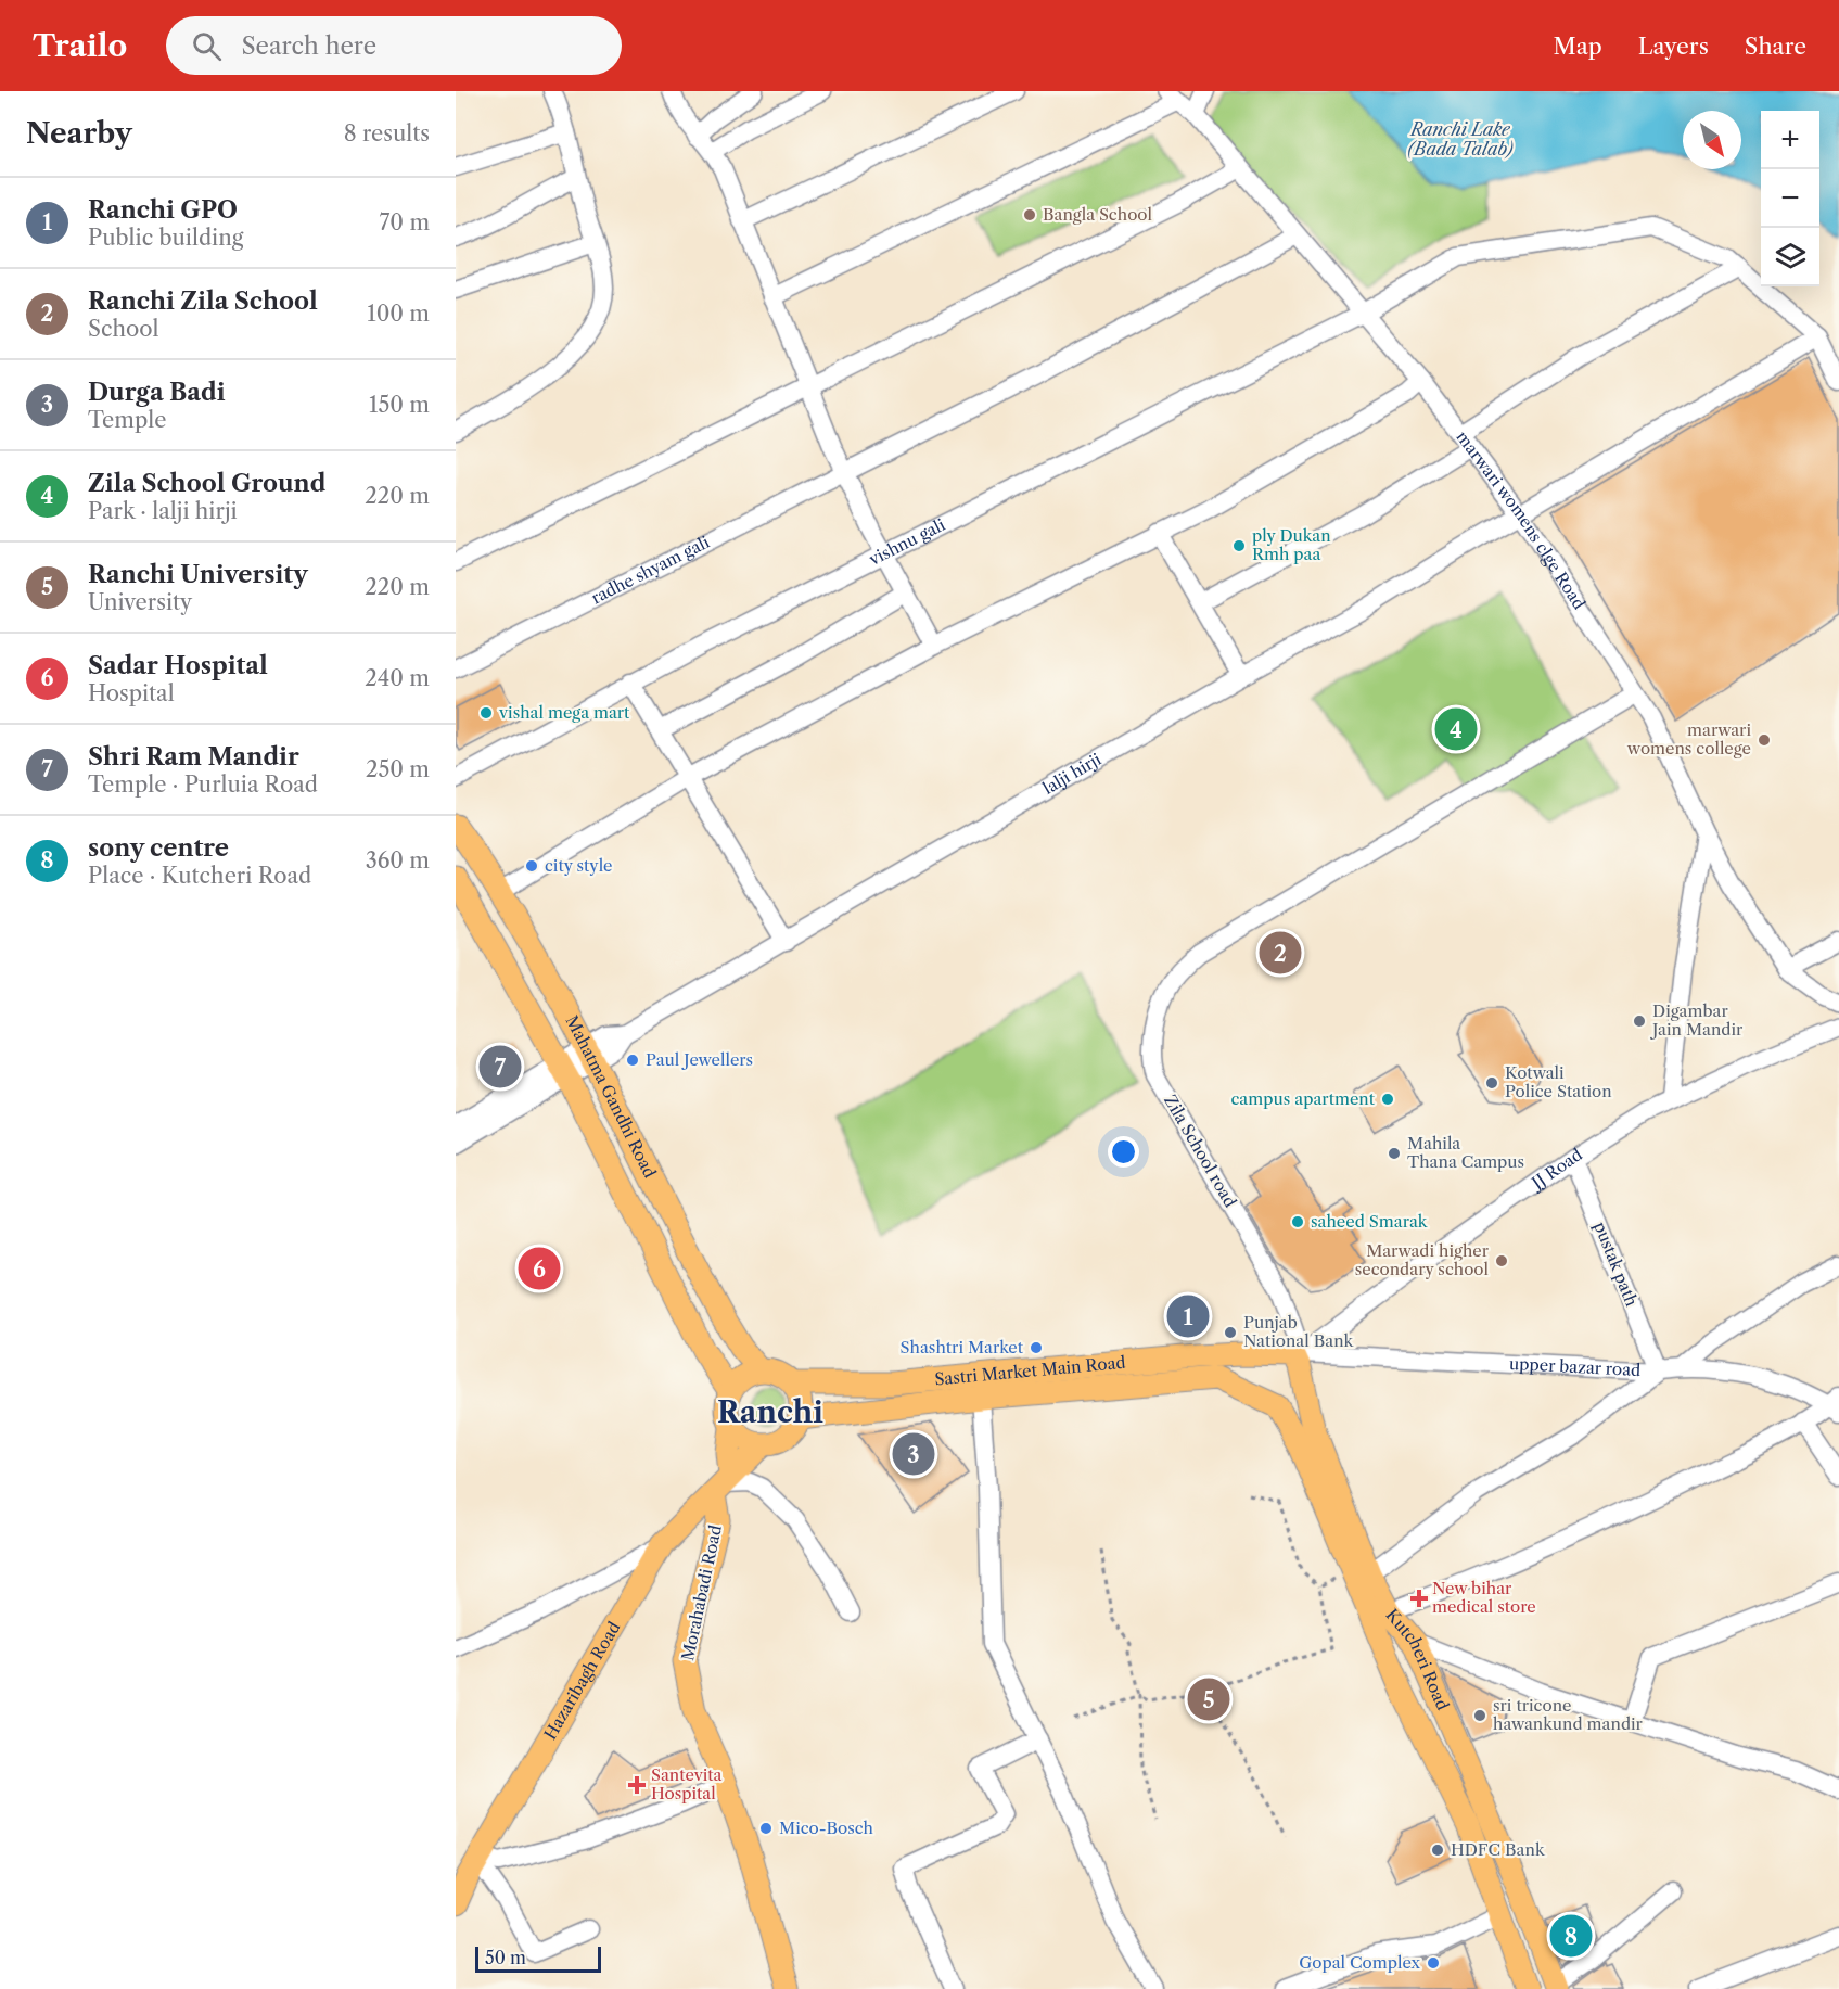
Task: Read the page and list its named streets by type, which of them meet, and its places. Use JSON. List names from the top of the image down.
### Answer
{
  "streets": {
    "main road": [
      "Mahatma Gandhi Road",
      "Sastri Market Main Road",
      "Morahabadi Road",
      "Kutcheri Road",
      "Hazaribagh Road"
    ],
    "street": [
      "marwari womens clge Road",
      "vishnu gali",
      "radhe shyam gali",
      "lalji hirji",
      "Zila School road",
      "JJ Road",
      "pustak path",
      "upper bazar road"
    ]
  },
  "crossings": [
    ["marwari womens clge Road", "vishnu gali"],
    ["marwari womens clge Road", "radhe shyam gali"],
    ["marwari womens clge Road", "lalji hirji"],
    ["marwari womens clge Road", "Zila School road"],
    ["vishnu gali", "lalji hirji"],
    ["lalji hirji", "Mahatma Gandhi Road"],
    ["Mahatma Gandhi Road", "Sastri Market Main Road"],
    ["Mahatma Gandhi Road", "Hazaribagh Road"],
    ["Zila School road", "JJ Road"],
    ["Zila School road", "upper bazar road"],
    ["Zila School road", "Sastri Market Main Road"],
    ["Zila School road", "Kutcheri Road"],
    ["JJ Road", "pustak path"],
    ["JJ Road", "upper bazar road"],
    ["JJ Road", "Sastri Market Main Road"],
    ["JJ Road", "Kutcheri Road"],
    ["pustak path", "upper bazar road"],
    ["upper bazar road", "Sastri Market Main Road"],
    ["upper bazar road", "Kutcheri Road"],
    ["Sastri Market Main Road", "Kutcheri Road"],
    ["Sastri Market Main Road", "Hazaribagh Road"],
    ["Morahabadi Road", "Hazaribagh Road"]
  ],
  "districts": ["Ranchi"],
  "water": ["Ranchi Lake (Bada Talab)"],
  "places": {
    "other": [
      "Bangla School",
      "ply Dukan Rmh paa",
      "vishal mega mart",
      "marwari womens college",
      "city style",
      "Digambar Jain Mandir",
      "Paul Jewellers",
      "Kotwali Police Station",
      "campus apartment",
      "Mahila Thana Campus",
      "saheed Smarak",
      "Marwadi higher secondary school",
      "Punjab National Bank",
      "Shashtri Market",
      "sri tricone hawankund mandir",
      "Mico-Bosch",
      "HDFC Bank",
      "Gopal Complex"
    ],
    "health": ["New bihar medical store", "Santevita Hospital"]
  },
  "scale_bar": "50 m",
  "north": "bottom right",
  "page": {
    "header": "Trailo",
    "search": "Search here",
    "nav": ["Map", "Layers", "Share"],
    "heading": ["Nearby", "8 results"],
    "map_buttons": ["+", "−"],
    "list": [
      {
        "mark": "1",
        "name": "Ranchi GPO",
        "note": "Public building",
        "value": "70 m"
      },
      {
        "mark": "2",
        "name": "Ranchi Zila School",
        "note": "School",
        "value": "100 m"
      },
      {
        "mark": "3",
        "name": "Durga Badi",
        "note": "Temple",
        "value": "150 m"
      },
      {
        "mark": "4",
        "name": "Zila School Ground",
        "note": "Park · lalji hirji",
        "value": "220 m"
      },
      {
        "mark": "5",
        "name": "Ranchi University",
        "note": "University",
        "value": "220 m"
      },
      {
        "mark": "6",
        "name": "Sadar Hospital",
        "note": "Hospital",
        "value": "240 m"
      },
      {
        "mark": "7",
        "name": "Shri Ram Mandir",
        "note": "Temple · Purluia Road",
        "value": "250 m"
      },
      {
        "mark": "8",
        "name": "sony centre",
        "note": "Place · Kutcheri Road",
        "value": "360 m"
      }
    ],
    "pins": [
      "4",
      "2",
      "7",
      "6",
      "1",
      "3",
      "5",
      "8"
    ],
    "scale": "50 m"
  }
}
